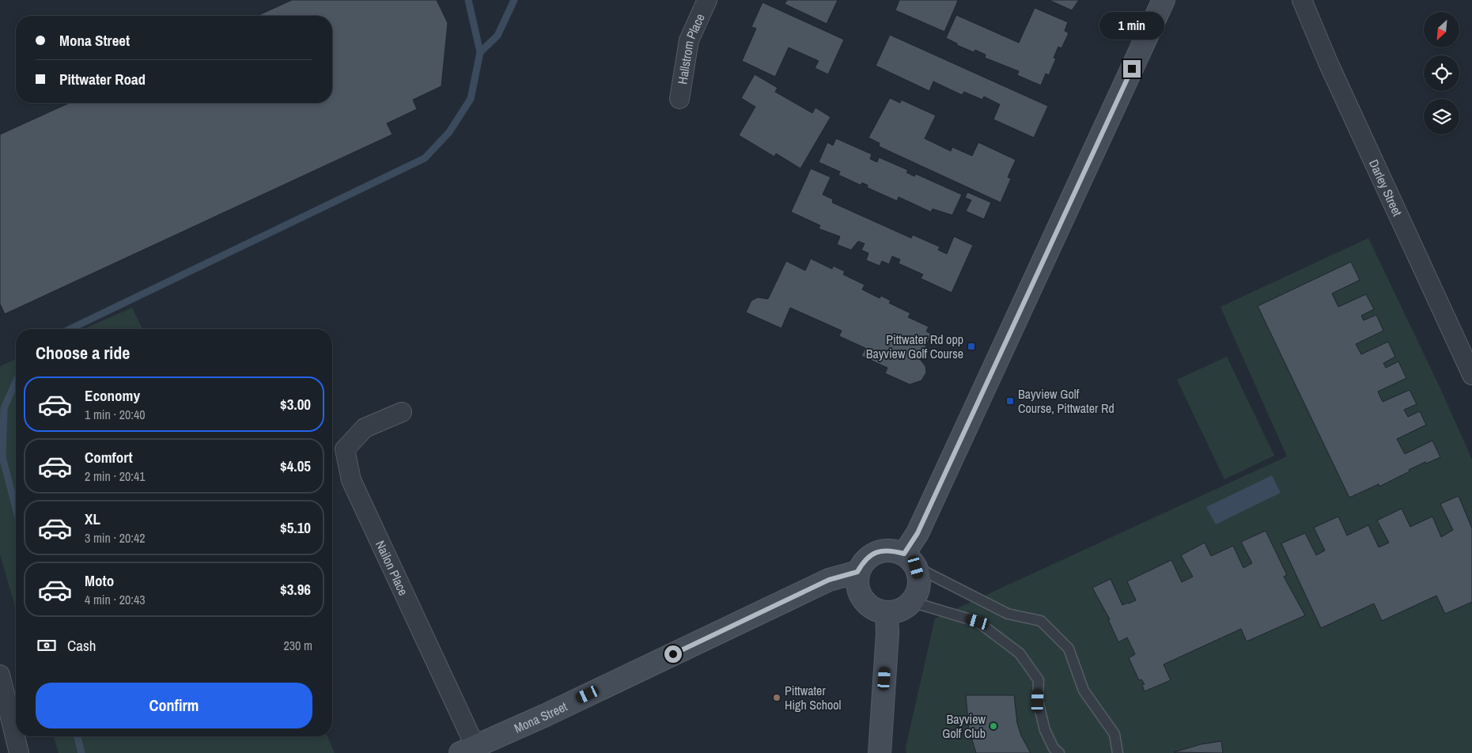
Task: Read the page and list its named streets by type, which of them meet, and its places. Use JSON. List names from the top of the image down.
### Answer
{
  "streets": {
    "main road": ["Mona Street"],
    "street": ["Hallstrom Place", "Darley Street", "Nailon Place"]
  },
  "crossings": [
    ["Nailon Place", "Mona Street"]
  ],
  "places": {
    "transit": ["Pittwater Rd opp Bayview Golf Course", "Bayview Golf Course, Pittwater Rd"],
    "other": ["Pittwater High School", "Bayview Golf Club"]
  },
  "north": "bottom left",
  "page": {
    "bubble": "1 min",
    "banner": ["Mona Street", "Pittwater Road"],
    "heading": "Choose a ride",
    "list": [
      {
        "name": "Economy",
        "note": "1 min · 20:40",
        "value": "$3.00"
      },
      {
        "name": "Comfort",
        "note": "2 min · 20:41",
        "value": "$4.05"
      },
      {
        "name": "XL",
        "note": "3 min · 20:42",
        "value": "$5.10"
      },
      {
        "name": "Moto",
        "note": "4 min · 20:43",
        "value": "$3.96"
      }
    ],
    "pay": ["Cash", "230 m"],
    "buttons": "Confirm"
  }
}
